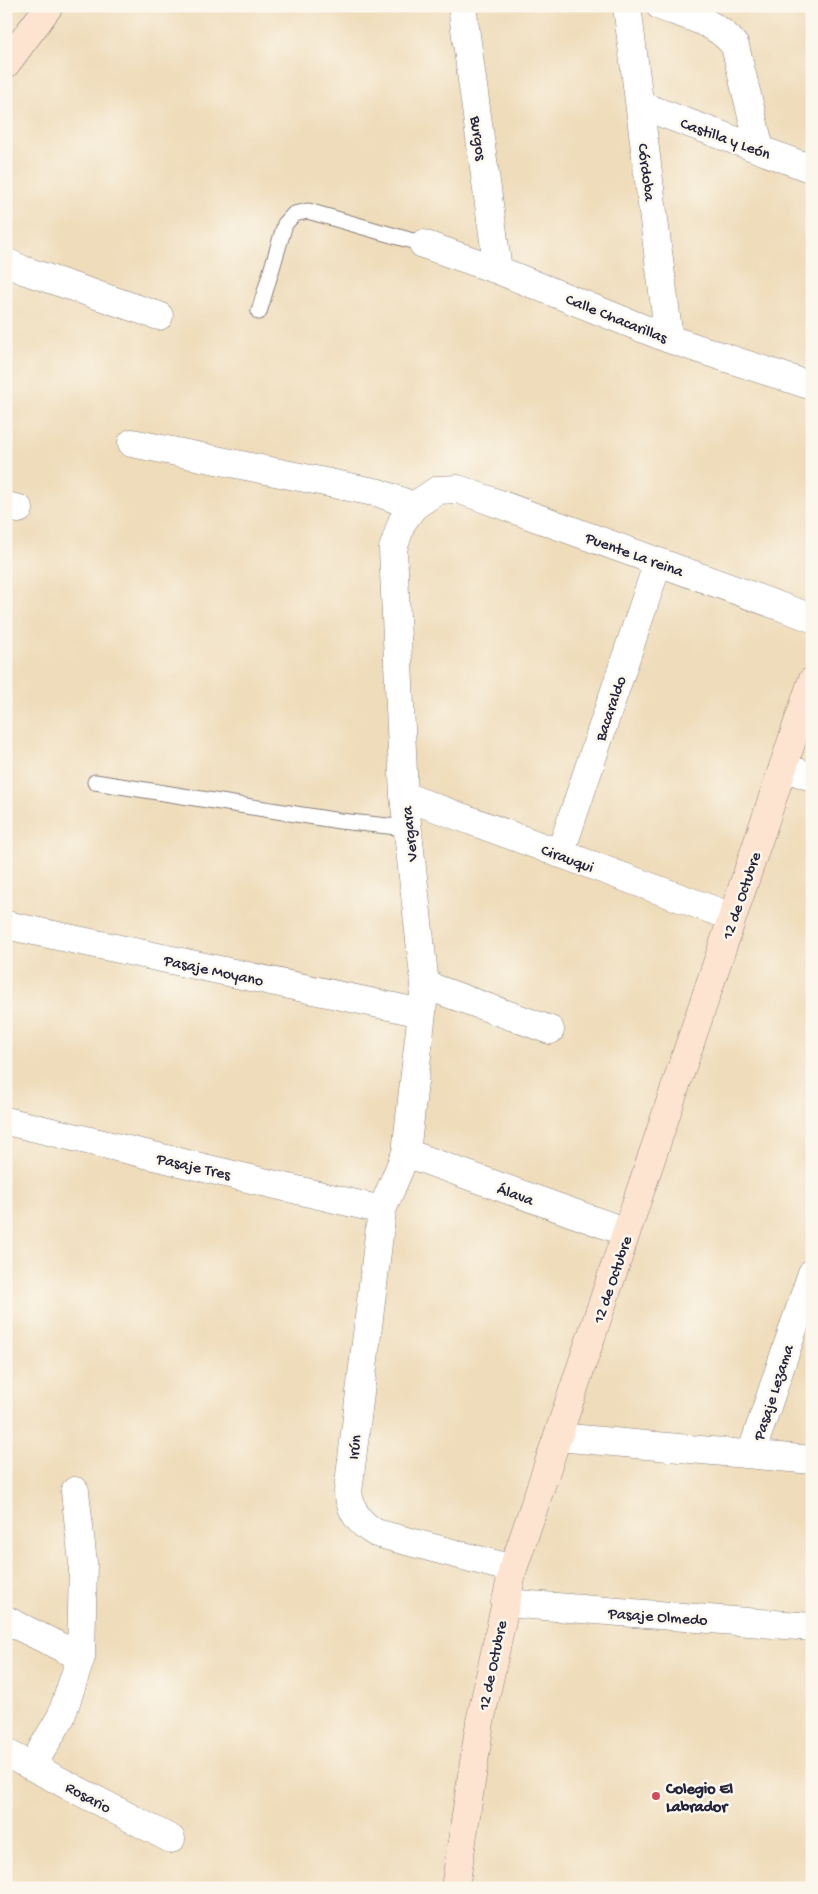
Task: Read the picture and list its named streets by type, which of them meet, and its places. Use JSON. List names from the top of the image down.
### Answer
{
  "streets": {
    "street": [
      "Castilla y León",
      "Burgos",
      "Córdoba",
      "Calle Chacarillas",
      "Puente La reina",
      "Bacaraldo",
      "Vergara",
      "Cirauqui",
      "12 de Octubre",
      "Pasaje Moyano",
      "Pasaje Tres",
      "Álava",
      "Pasaje Lezama",
      "Irún",
      "Pasaje Olmedo",
      "Rosario"
    ]
  },
  "crossings": [
    ["Castilla y León", "Córdoba"],
    ["Burgos", "Calle Chacarillas"],
    ["Córdoba", "Calle Chacarillas"],
    ["Puente La reina", "Bacaraldo"],
    ["Puente La reina", "Vergara"],
    ["Bacaraldo", "Cirauqui"],
    ["Vergara", "Cirauqui"],
    ["Vergara", "Pasaje Moyano"],
    ["Vergara", "Pasaje Tres"],
    ["Vergara", "Álava"],
    ["Vergara", "Irún"],
    ["Cirauqui", "12 de Octubre"],
    ["12 de Octubre", "Álava"],
    ["12 de Octubre", "Irún"],
    ["12 de Octubre", "Pasaje Olmedo"],
    ["Pasaje Tres", "Irún"]
  ],
  "places": ["Colegio El Labrador"]
}
